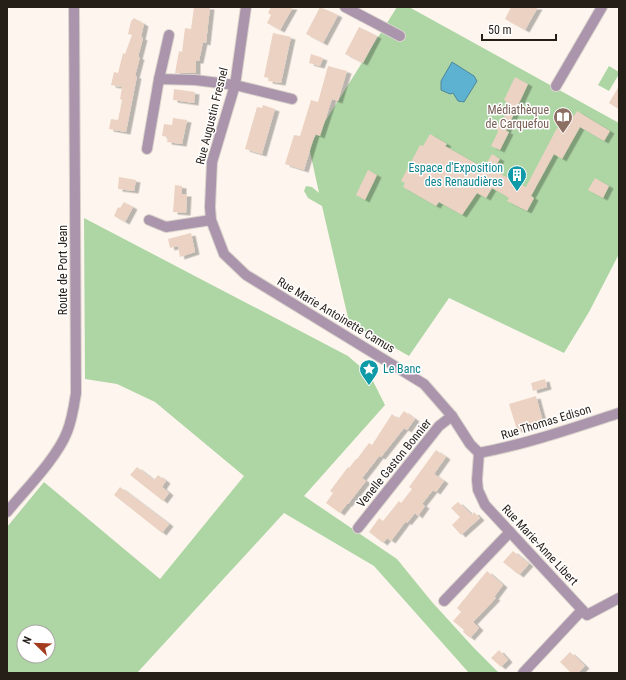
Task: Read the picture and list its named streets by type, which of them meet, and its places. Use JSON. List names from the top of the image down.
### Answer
{
  "streets": {
    "street": [
      "Rue Augustin Fresnel",
      "Route de Port Jean",
      "Rue Marie Antoinette Camus",
      "Rue Thomas Edison",
      "Venelle Gaston Bonnier",
      "Rue Marie-Anne Libert"
    ]
  },
  "crossings": [
    ["Rue Augustin Fresnel", "Rue Marie Antoinette Camus"],
    ["Rue Marie Antoinette Camus", "Rue Thomas Edison"],
    ["Rue Marie Antoinette Camus", "Venelle Gaston Bonnier"],
    ["Rue Marie Antoinette Camus", "Rue Marie-Anne Libert"],
    ["Rue Thomas Edison", "Rue Marie-Anne Libert"]
  ],
  "places": {
    "library": ["Médiathèque de Carquefou"],
    "building": ["Espace d'Exposition des Renaudières"],
    "place": ["Le Banc"]
  },
  "scale_bar": "50 m",
  "north": "top left"
}
